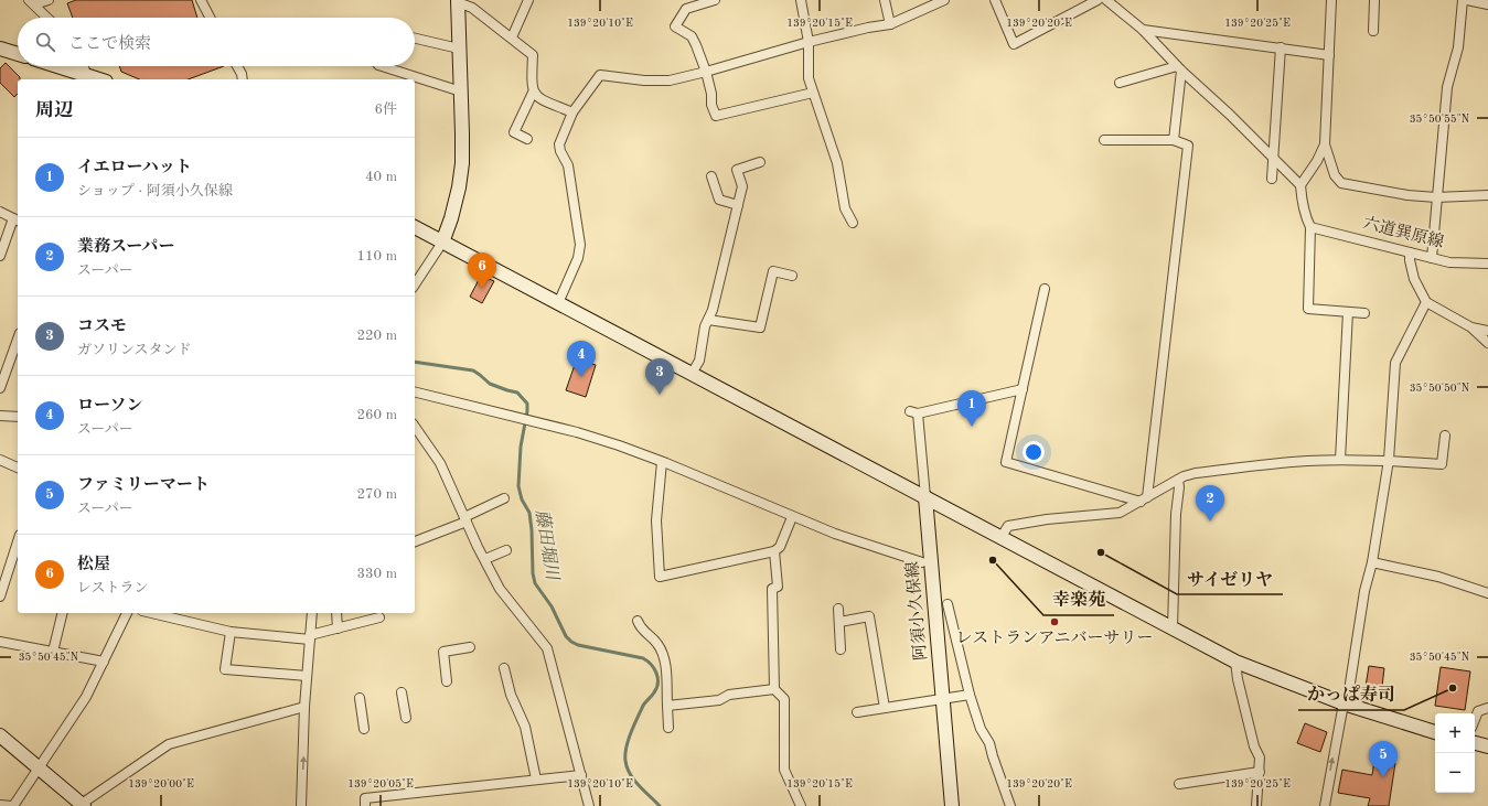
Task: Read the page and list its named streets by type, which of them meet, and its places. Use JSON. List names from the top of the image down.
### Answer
{
  "streets": {
    "street": ["六道巽原線", "阿須小久保線"]
  },
  "water": ["藤田堀川"],
  "places": [
    "サイゼリヤ",
    "幸楽苑",
    "レストランアニバーサリー",
    "かっぱ寿司"
  ],
  "page": {
    "search": "ここで検索",
    "heading": ["周辺", "6件"],
    "list": [
      {
        "mark": "1",
        "name": "イエローハット",
        "note": "ショップ · 阿須小久保線",
        "value": "40 m"
      },
      {
        "mark": "2",
        "name": "業務スーパー",
        "note": "スーパー",
        "value": "110 m"
      },
      {
        "mark": "3",
        "name": "コスモ",
        "note": "ガソリンスタンド",
        "value": "220 m"
      },
      {
        "mark": "4",
        "name": "ローソン",
        "note": "スーパー",
        "value": "260 m"
      },
      {
        "mark": "5",
        "name": "ファミリーマート",
        "note": "スーパー",
        "value": "270 m"
      },
      {
        "mark": "6",
        "name": "松屋",
        "note": "レストラン",
        "value": "330 m"
      }
    ],
    "pins": [
      "6",
      "4",
      "3",
      "1",
      "2",
      "5"
    ],
    "map_buttons": ["+", "−"]
  },
  "coordinates": [
    "139°20'10\"E",
    "139°20'15\"E",
    "139°20'20\"E",
    "139°20'25\"E",
    "35°50'55\"N",
    "35°50'50\"N",
    "35°50'45\"N",
    "139°20'00\"E",
    "139°20'05\"E"
  ]
}
